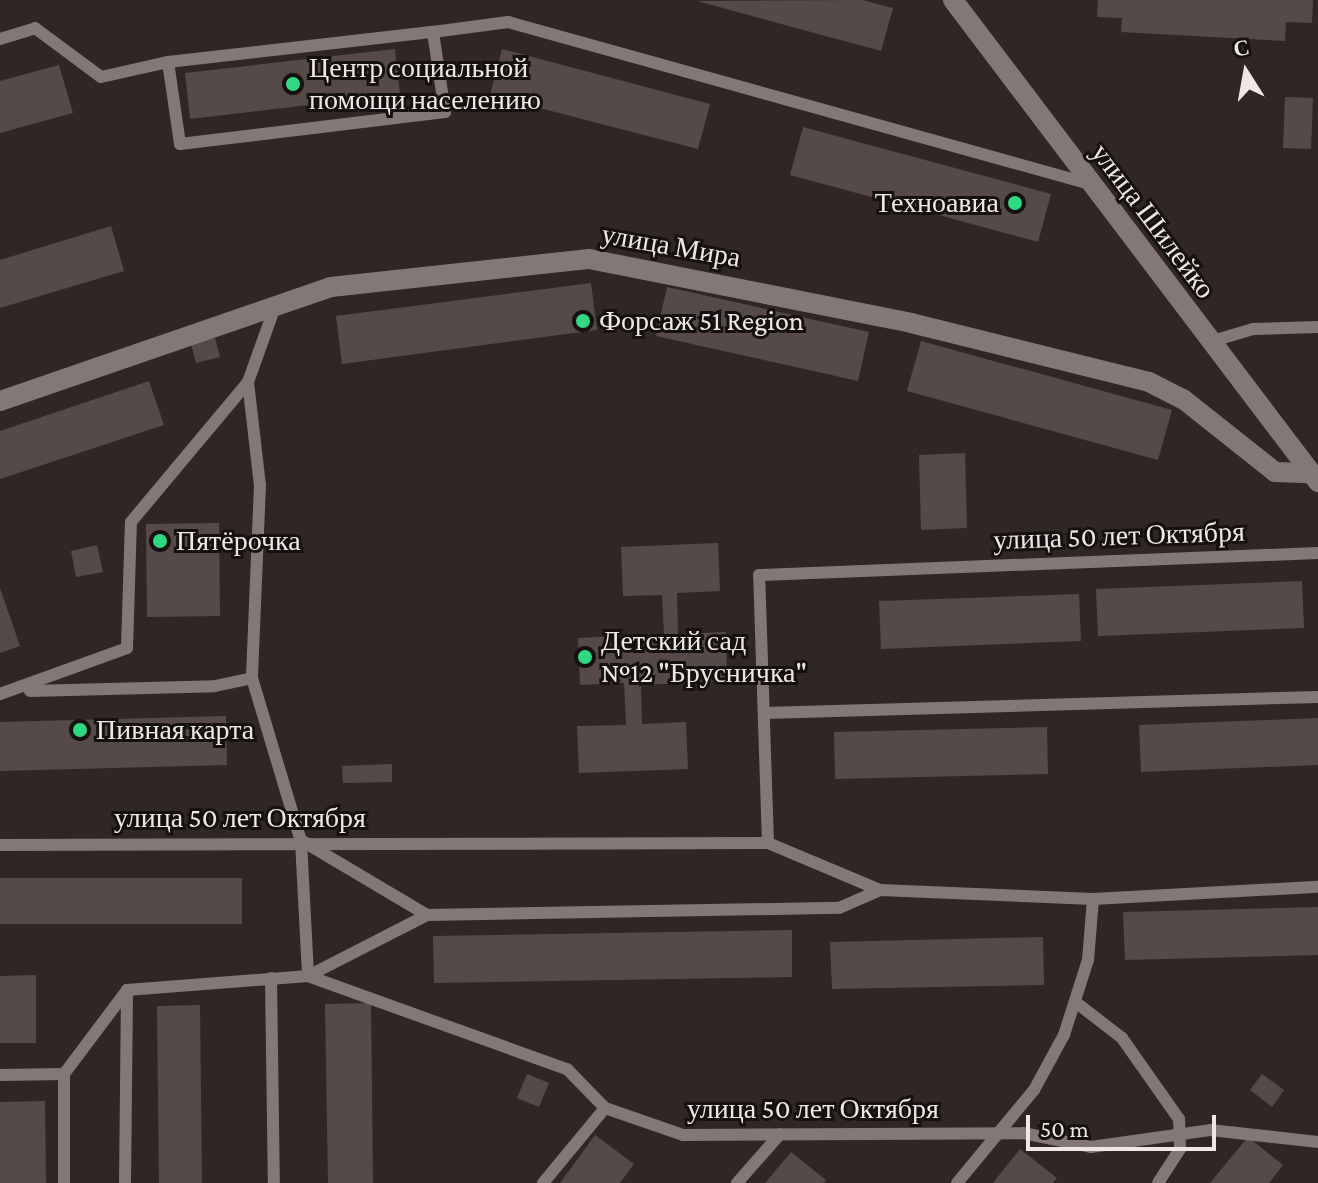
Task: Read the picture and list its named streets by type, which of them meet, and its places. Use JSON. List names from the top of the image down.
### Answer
{
  "streets": {
    "street": ["улица Шилейко", "улица Мира"],
    "lane": ["улица 50 лет Октября"]
  },
  "crossings": [
    ["улица Шилейко", "улица Мира"]
  ],
  "places": [
    "Центр социальной помощи населению",
    "Техноавиа",
    "Форсаж 51 Region",
    "Пятёрочка",
    "Детский сад №12 \"Брусничка\"",
    "Пивная карта"
  ],
  "scale_bar": "50 m",
  "north": "top"
}
